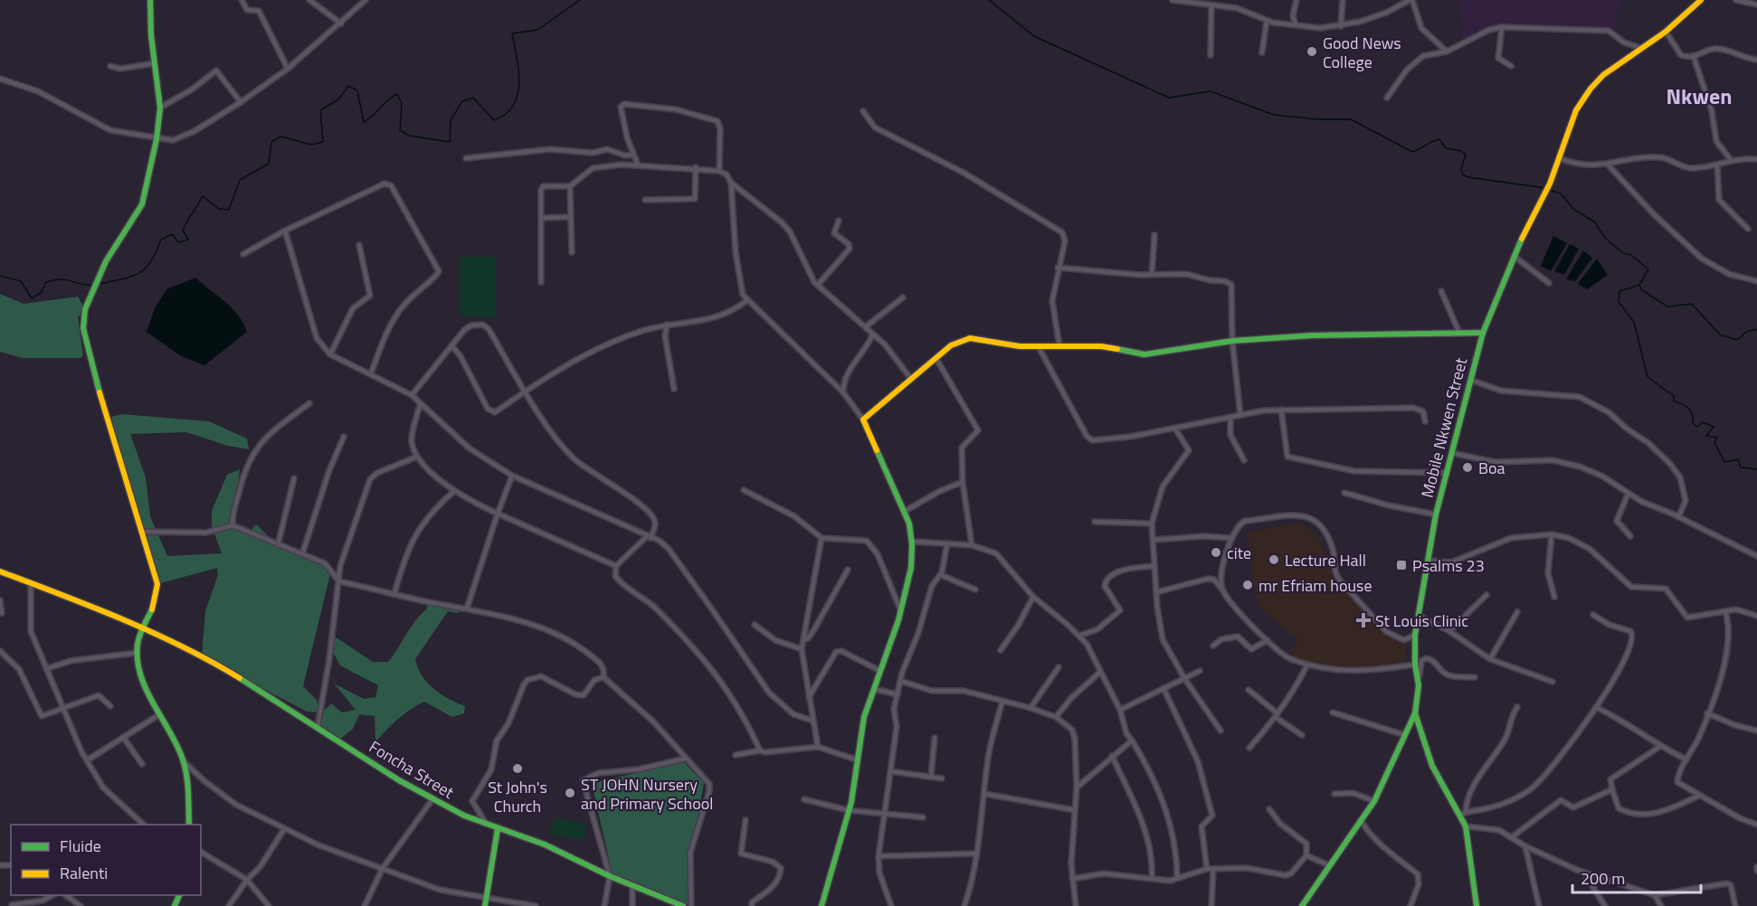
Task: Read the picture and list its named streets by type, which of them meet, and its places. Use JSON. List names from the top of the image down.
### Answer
{
  "streets": {
    "main road": ["Mobile Nkwen Street", "Foncha Street"]
  },
  "districts": ["Nkwen"],
  "places": {
    "other": [
      "Good News College",
      "Boa",
      "cite",
      "Lecture Hall",
      "mr Efriam house",
      "St John's Church",
      "ST JOHN Nursery and Primary School"
    ],
    "transit": ["Psalms 23"],
    "health": ["St Louis Clinic"]
  },
  "legend": ["Fluide", "Ralenti"],
  "scale_bar": "200 m"
}
